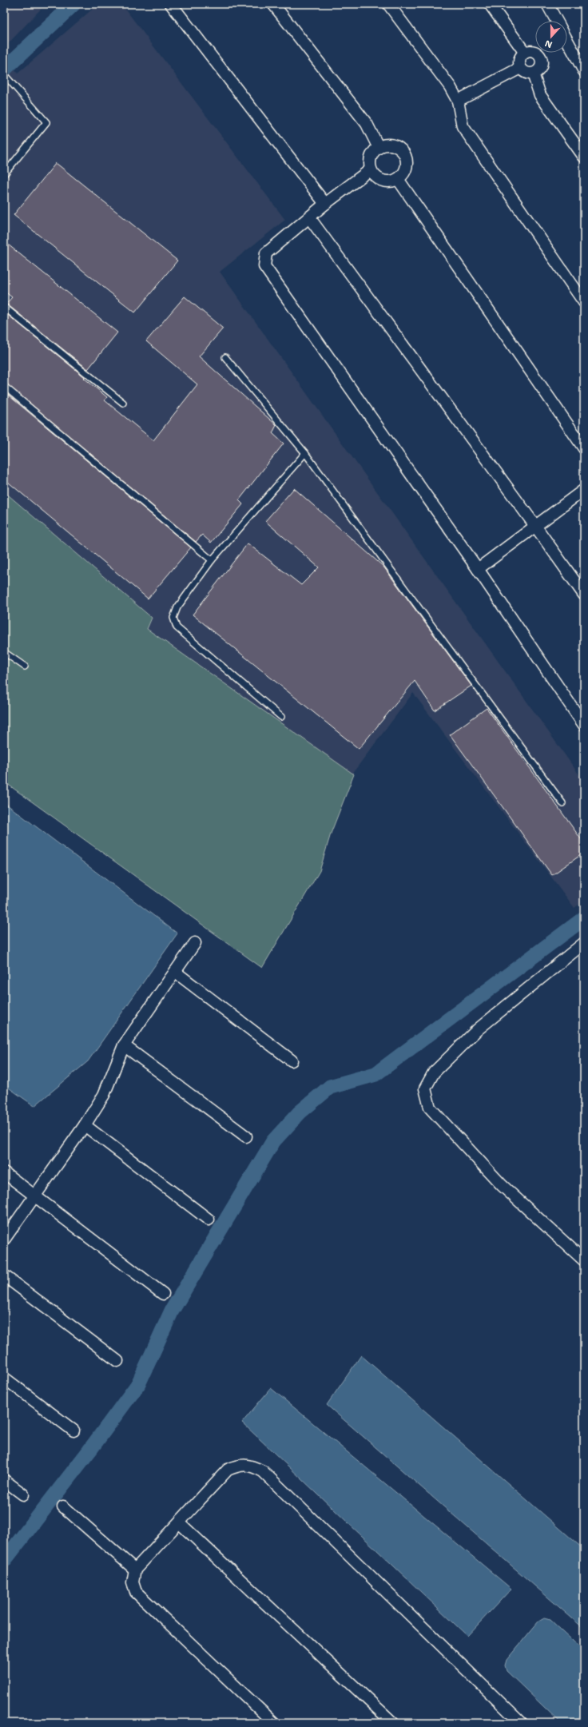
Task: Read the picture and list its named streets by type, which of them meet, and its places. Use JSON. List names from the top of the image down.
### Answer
{
  "north": "bottom"
}
